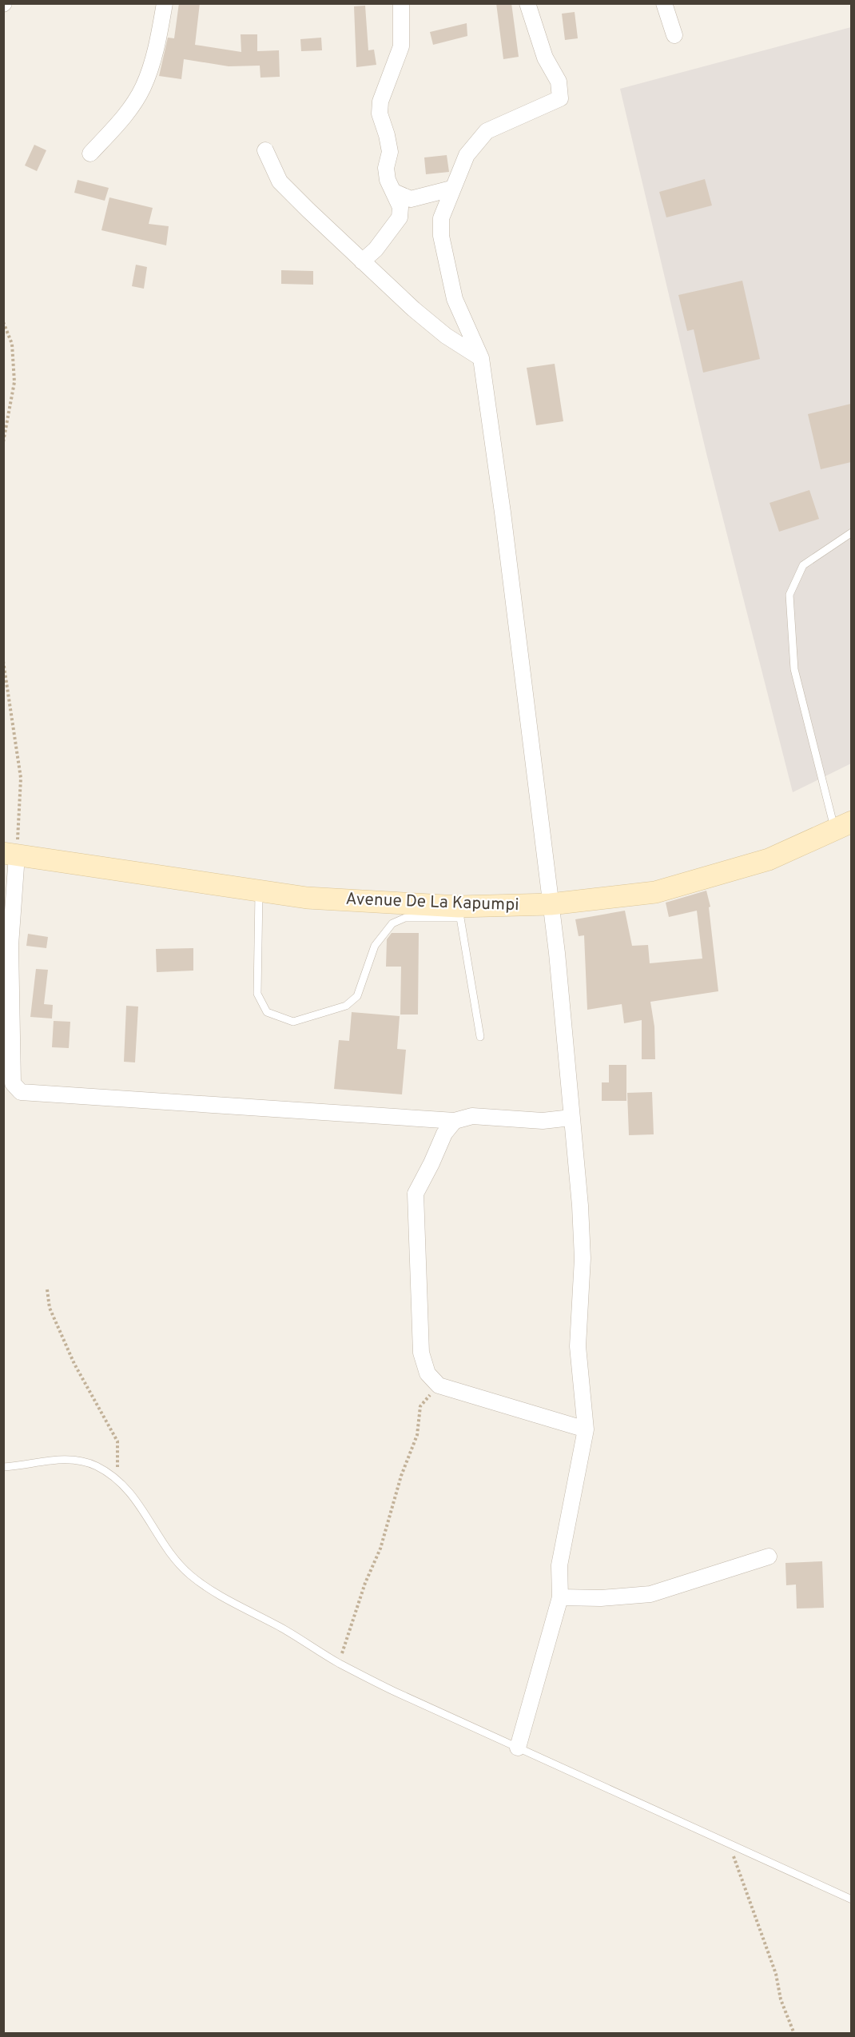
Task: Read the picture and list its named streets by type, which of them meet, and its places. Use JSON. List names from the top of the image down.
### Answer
{
  "streets": {
    "main road": ["Avenue De La Kapumpi"]
  }
}
